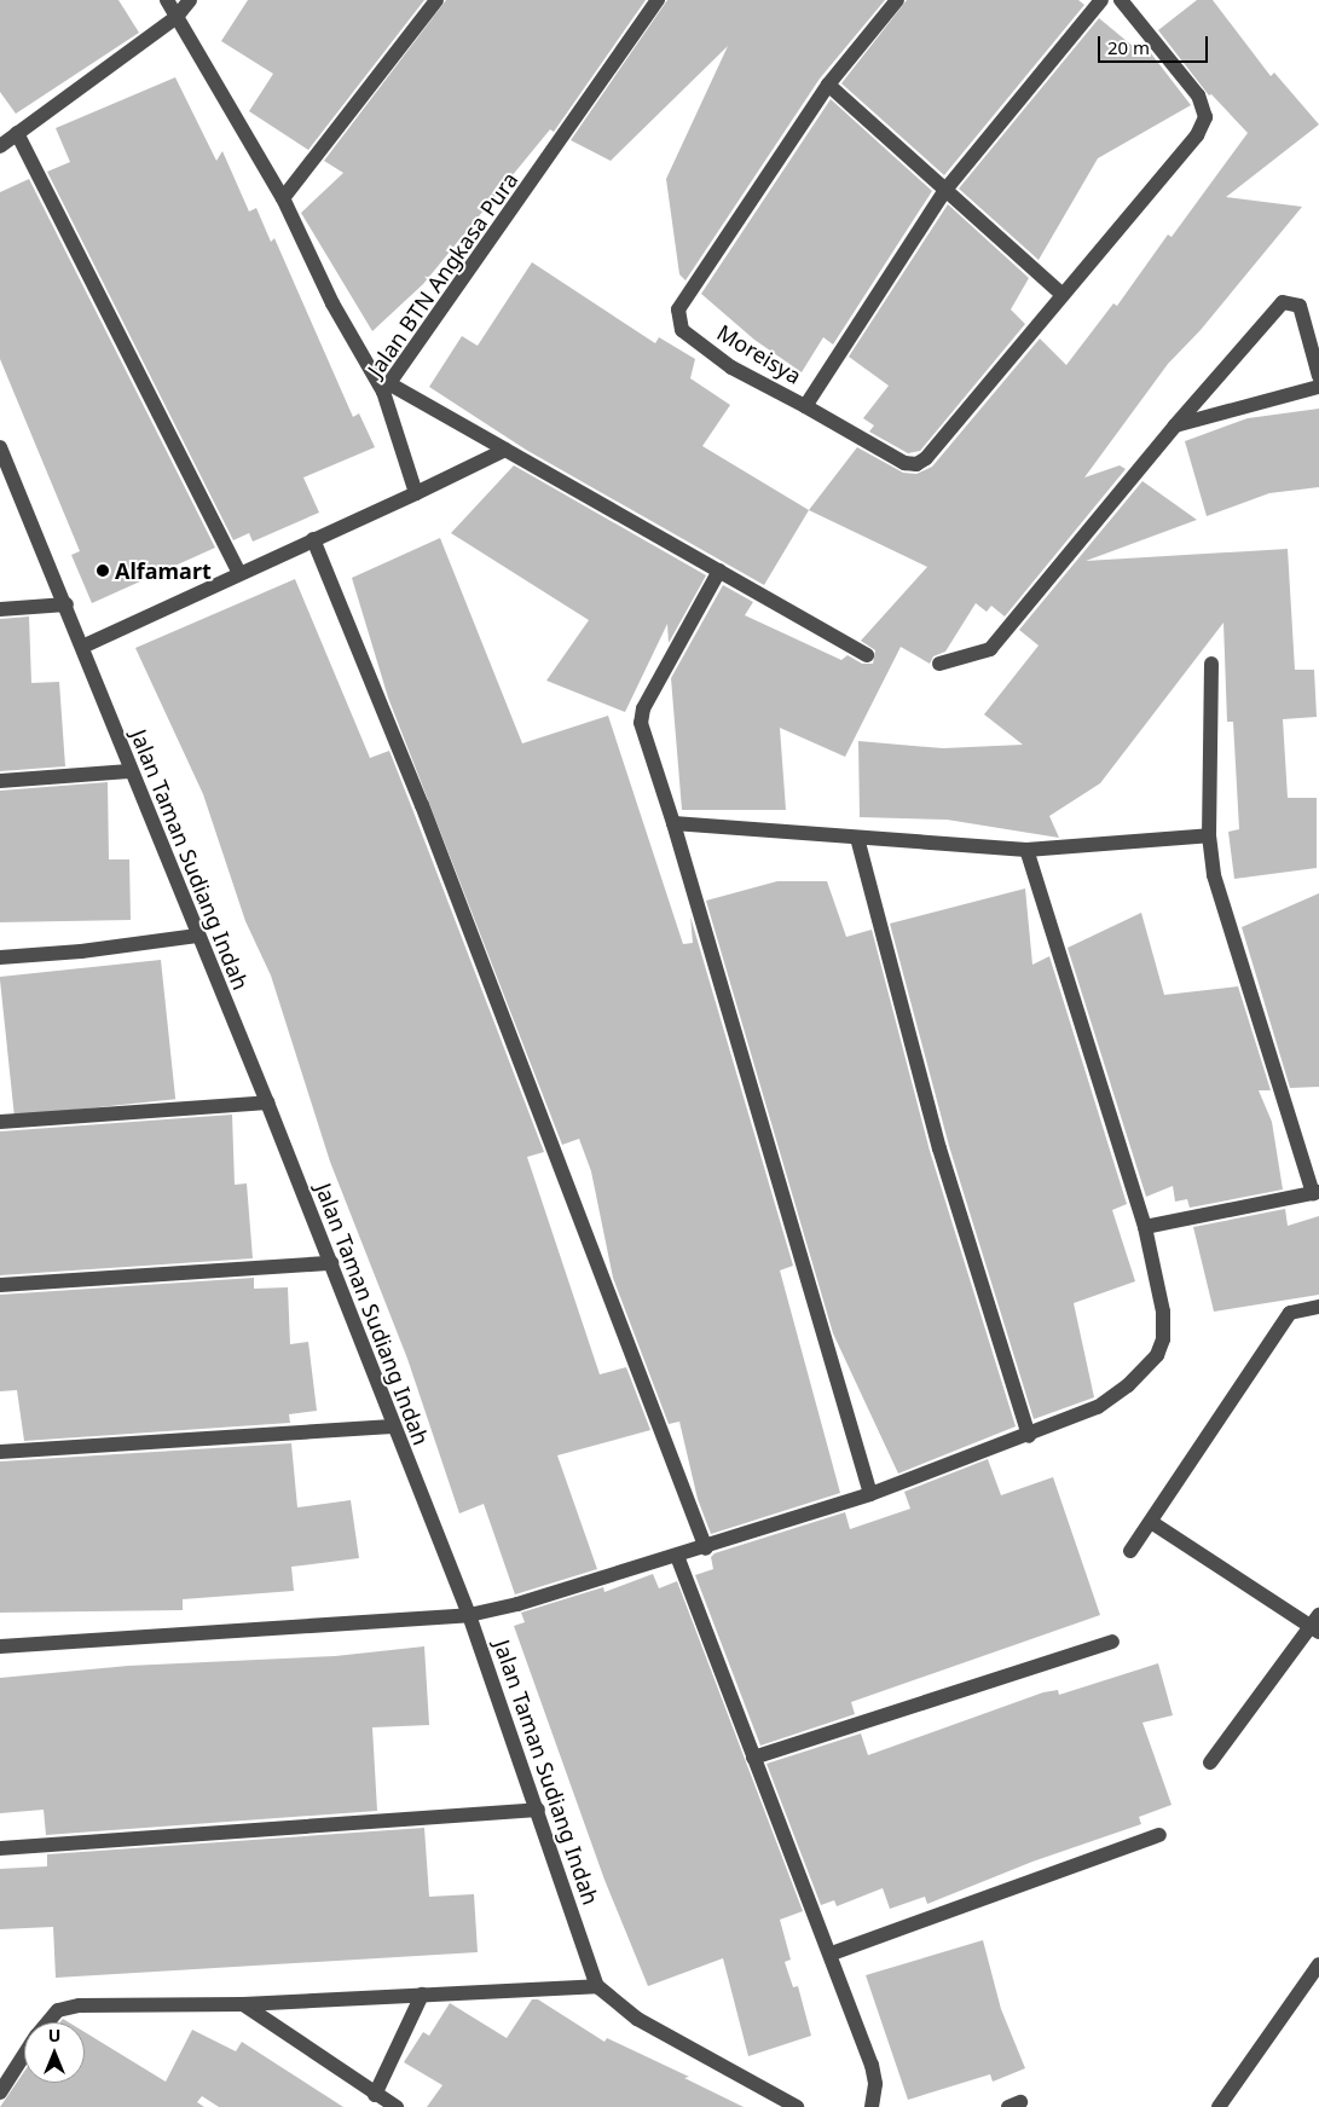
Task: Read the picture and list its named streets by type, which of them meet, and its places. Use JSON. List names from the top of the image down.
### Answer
{
  "streets": {
    "street": ["Jalan BTN Angkasa Pura", "Moreisya", "Jalan Taman Sudiang Indah"]
  },
  "places": ["Alfamart"],
  "scale_bar": "20 m",
  "north": "top"
}
